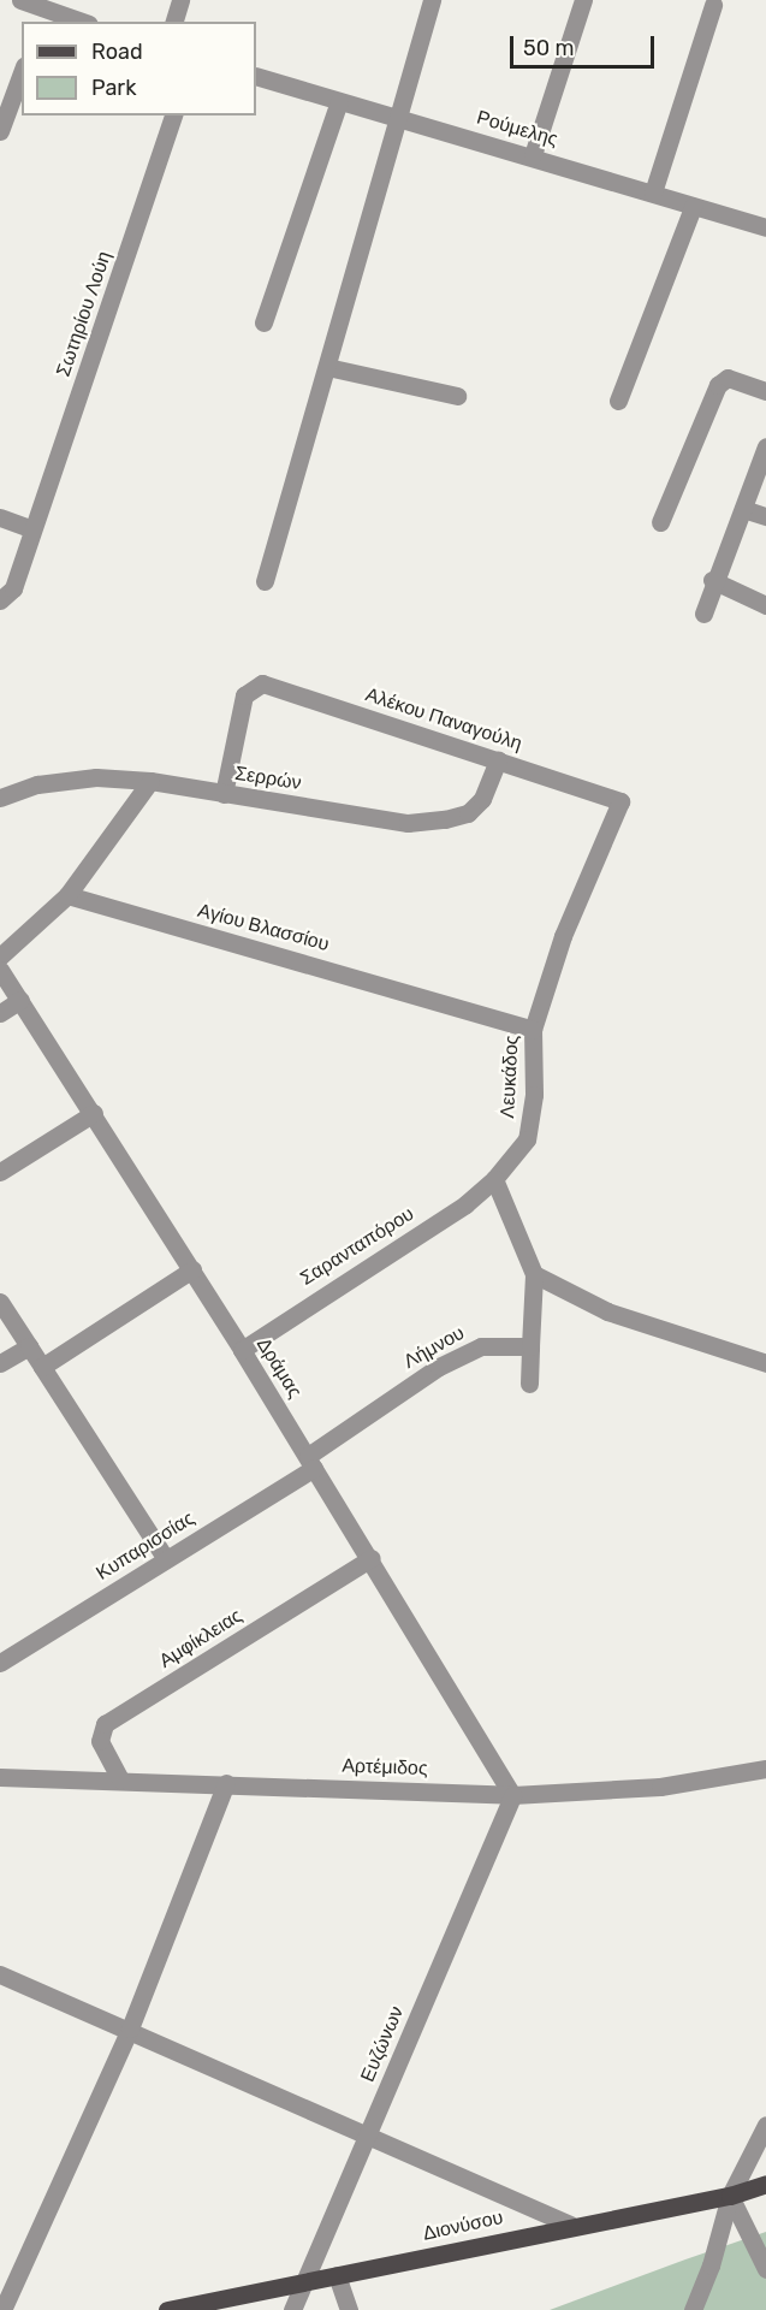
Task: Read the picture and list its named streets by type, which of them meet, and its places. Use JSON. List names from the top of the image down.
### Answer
{
  "streets": {
    "main road": ["Διονύσου"],
    "street": [
      "Ρούμελης",
      "Σωτηρίου Λούη",
      "Αλέκου Παναγούλη",
      "Σερρών",
      "Αγίου Βλασσίου",
      "Λευκάδος",
      "Σαρανταπόρου",
      "Λήμνου",
      "Δράμας",
      "Κυπαρισσίας",
      "Αμφίκλειας",
      "Αρτέμιδος",
      "Ευζώνων"
    ]
  },
  "crossings": [
    ["Αλέκου Παναγούλη", "Σερρών"],
    ["Αλέκου Παναγούλη", "Λευκάδος"],
    ["Αγίου Βλασσίου", "Λευκάδος"],
    ["Λευκάδος", "Σαρανταπόρου"],
    ["Σαρανταπόρου", "Δράμας"],
    ["Λήμνου", "Δράμας"],
    ["Λήμνου", "Κυπαρισσίας"],
    ["Δράμας", "Κυπαρισσίας"],
    ["Δράμας", "Αμφίκλειας"],
    ["Δράμας", "Αρτέμιδος"],
    ["Δράμας", "Ευζώνων"],
    ["Αμφίκλειας", "Αρτέμιδος"],
    ["Αρτέμιδος", "Ευζώνων"],
    ["Ευζώνων", "Διονύσου"]
  ],
  "legend": ["Road", "Park"],
  "scale_bar": "50 m"
}
